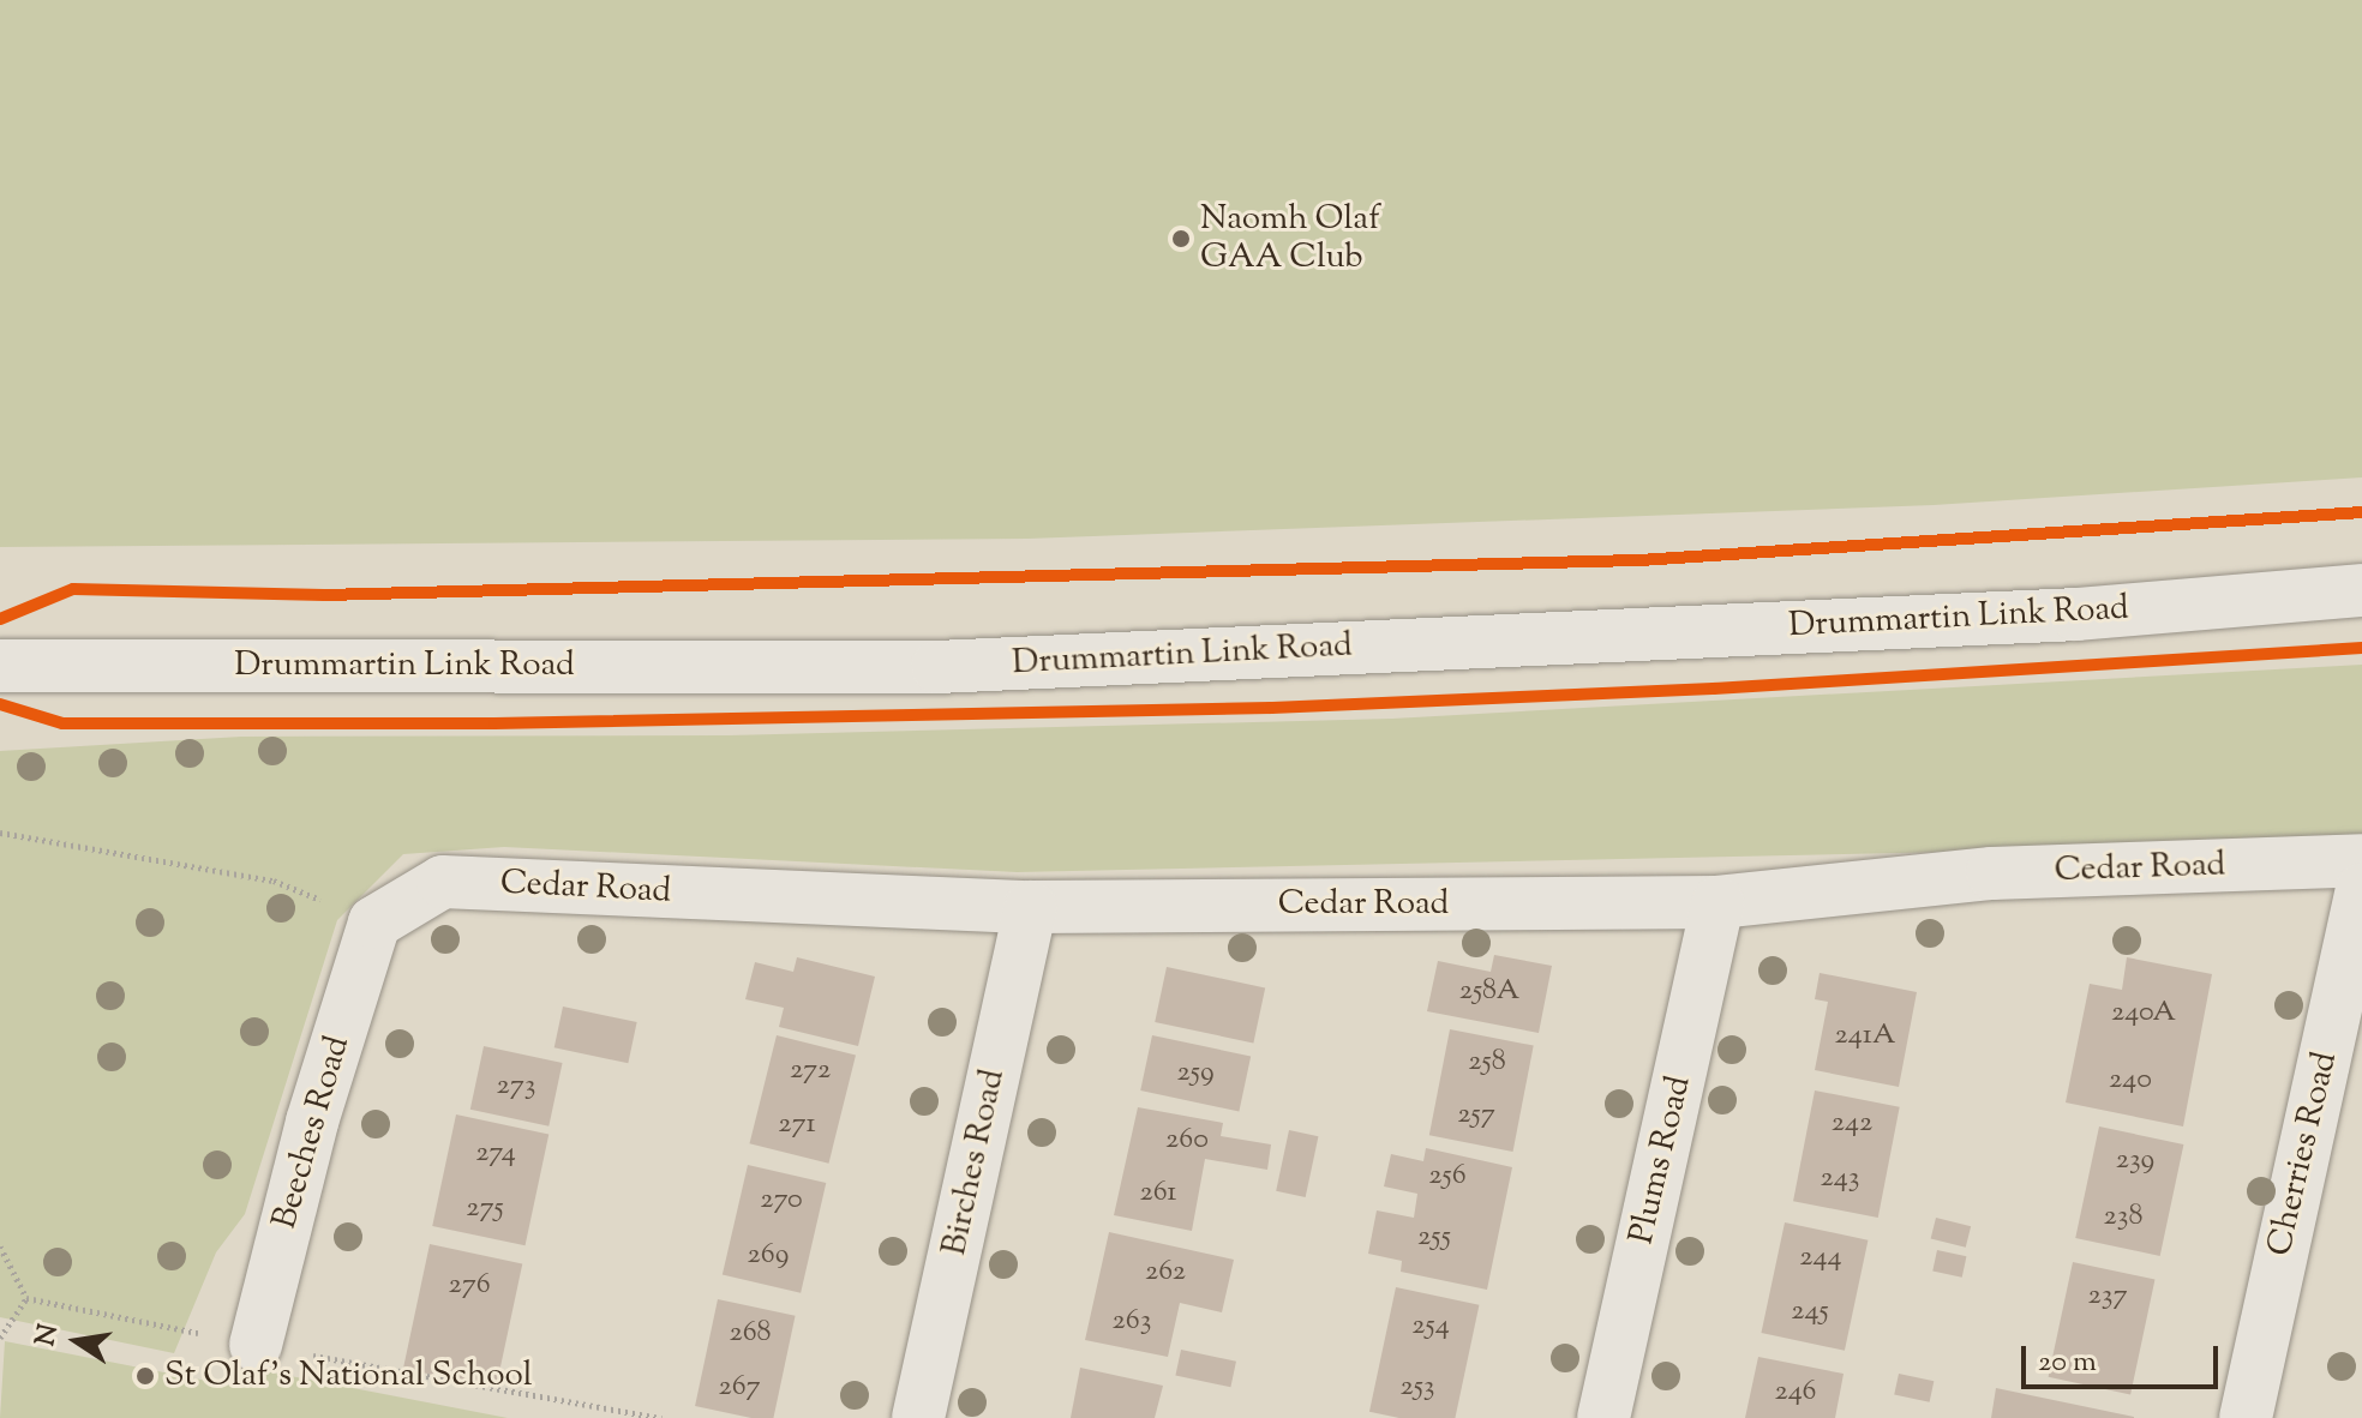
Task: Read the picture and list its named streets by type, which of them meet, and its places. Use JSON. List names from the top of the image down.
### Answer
{
  "streets": {
    "street": [
      "Drummartin Link Road",
      "Cedar Road",
      "Beeches Road",
      "Cherries Road",
      "Plums Road",
      "Birches Road"
    ]
  },
  "crossings": [
    ["Cedar Road", "Beeches Road"],
    ["Cedar Road", "Plums Road"],
    ["Cedar Road", "Birches Road"]
  ],
  "places": ["Naomh Olaf GAA Club", "St Olaf's National School"],
  "house_numbers": [
    "258A",
    "240A",
    "241A",
    "258",
    "272",
    "259",
    "240",
    "273",
    "257",
    "242",
    "271",
    "260",
    "274",
    "239",
    "256",
    "243",
    "261",
    "270",
    "275",
    "238",
    "255",
    "269",
    "244",
    "262",
    "276",
    "237",
    "245",
    "263",
    "254",
    "268",
    "267",
    "253",
    "246"
  ],
  "scale_bar": "20 m",
  "north": "left"
}
